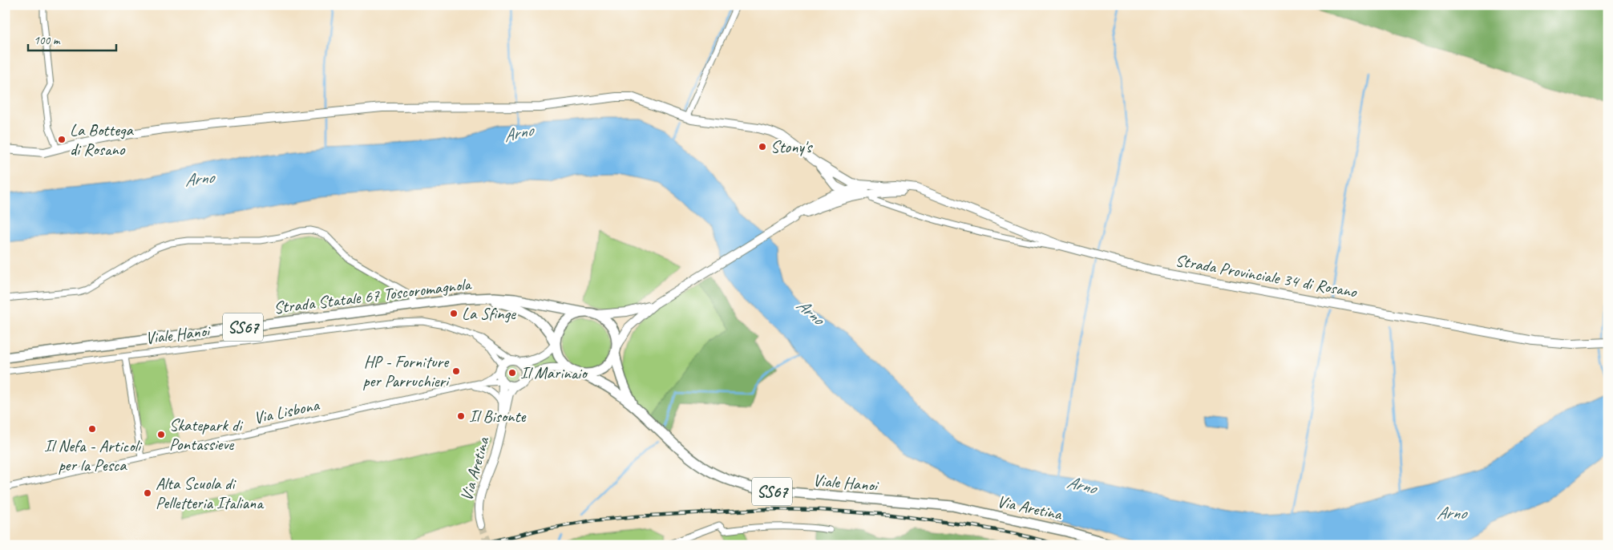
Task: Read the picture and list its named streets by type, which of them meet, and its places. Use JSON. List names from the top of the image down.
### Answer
{
  "streets": {
    "main road": [
      "Strada Provinciale 34 di Rosano",
      "Strada Statale 67 Toscoromagnola",
      "SS67",
      "Viale Hanoi",
      "Via Aretina"
    ],
    "street": ["Via Lisbona"]
  },
  "crossings": [
    ["Strada Provinciale 34 di Rosano", "Strada Statale 67 Toscoromagnola"],
    ["Strada Provinciale 34 di Rosano", "Viale Hanoi"],
    ["Strada Statale 67 Toscoromagnola", "Viale Hanoi"],
    ["Viale Hanoi", "Via Lisbona"],
    ["Viale Hanoi", "Via Aretina"],
    ["Via Lisbona", "Via Aretina"]
  ],
  "water": ["Arno"],
  "places": [
    "La Bottega di Rosano",
    "Stony's",
    "La Sfinge",
    "HP - Forniture per Parruchieri",
    "Il Marinaio",
    "Il Bisonte",
    "Il Nefa - Articoli per la Pesca",
    "Skatepark di Pontassieve",
    "Alta Scuola di Pelletteria Italiana"
  ],
  "scale_bar": "100 m"
}
